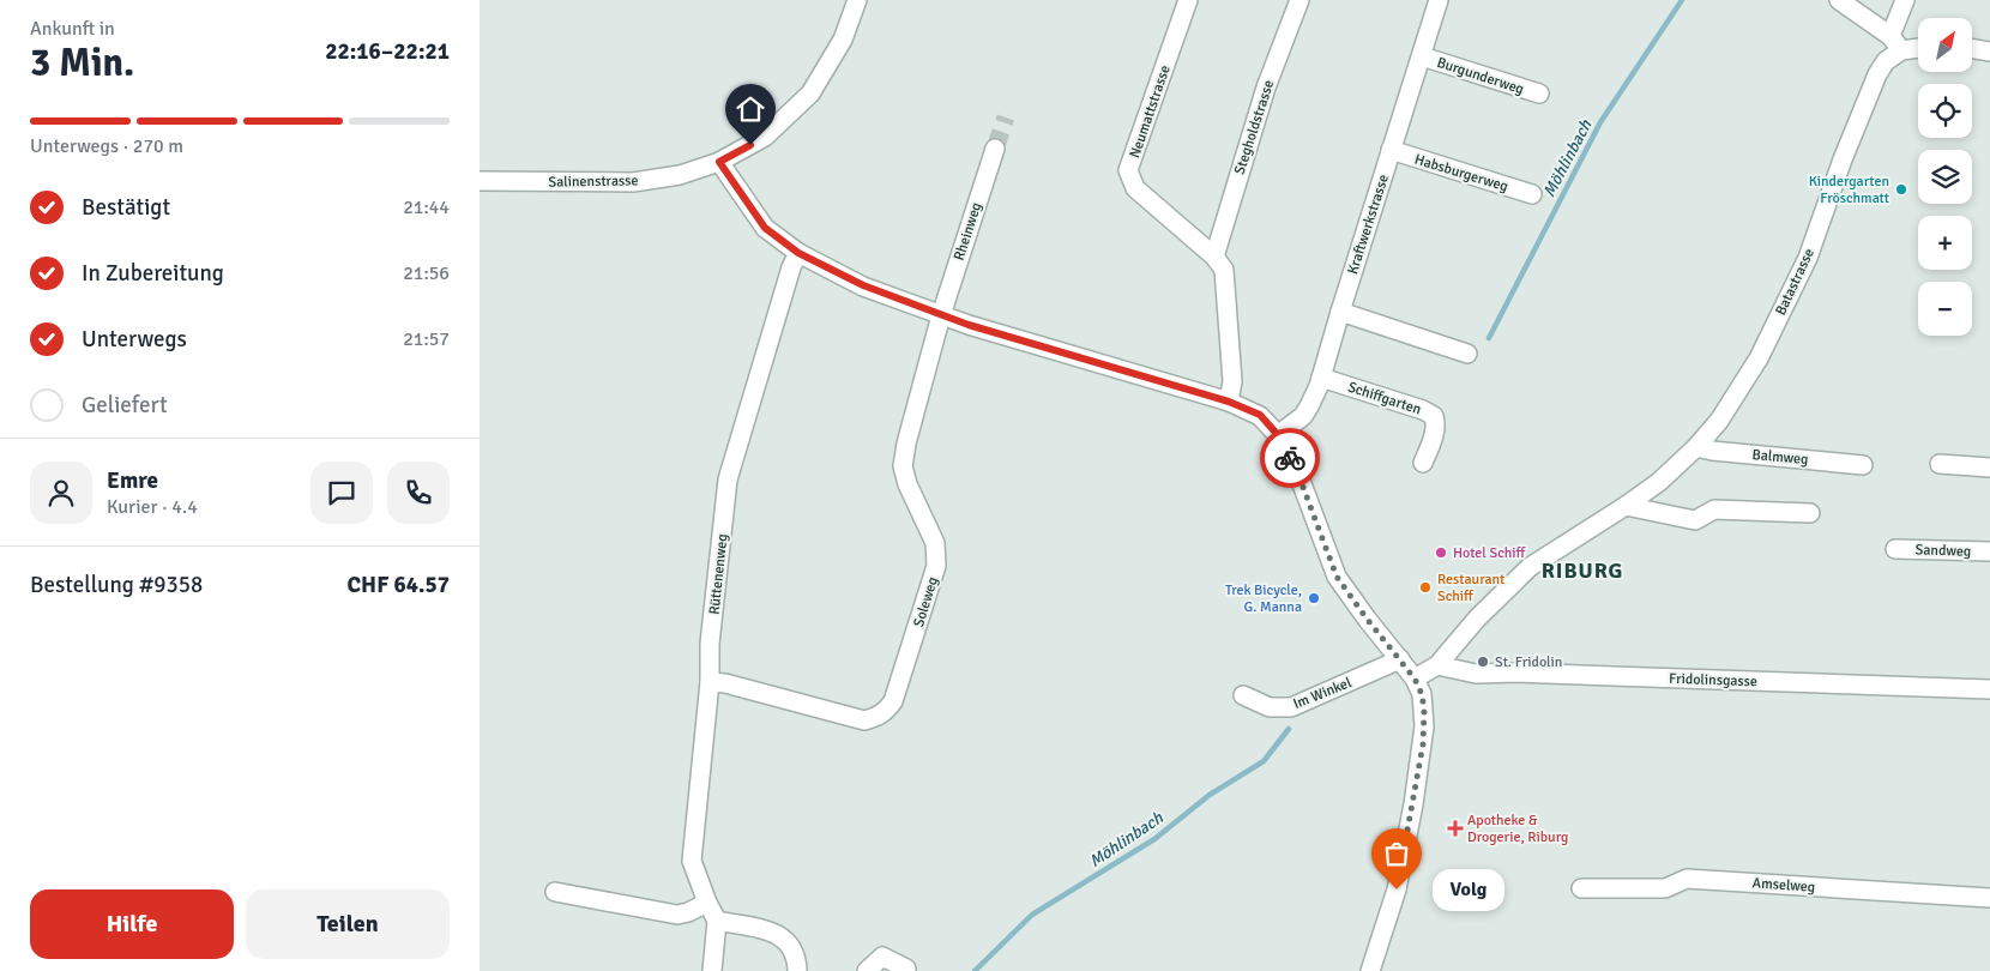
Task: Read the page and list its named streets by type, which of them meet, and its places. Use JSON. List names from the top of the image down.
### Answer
{
  "streets": {
    "street": [
      "Burgunderweg",
      "Neumattstrasse",
      "Stegholdstrasse",
      "Habsburgerweg",
      "Salinenstrasse",
      "Kraftwerkstrasse",
      "Rheinweg",
      "Batastrasse",
      "Schiffgarten",
      "Balmweg",
      "Sandweg",
      "Rüttenenweg",
      "Soleweg",
      "Fridolinsgasse",
      "Im Winkel",
      "Amselweg"
    ]
  },
  "crossings": [
    ["Burgunderweg", "Kraftwerkstrasse"],
    ["Neumattstrasse", "Stegholdstrasse"],
    ["Habsburgerweg", "Kraftwerkstrasse"],
    ["Kraftwerkstrasse", "Schiffgarten"],
    ["Rheinweg", "Soleweg"],
    ["Batastrasse", "Balmweg"],
    ["Batastrasse", "Fridolinsgasse"],
    ["Rüttenenweg", "Soleweg"]
  ],
  "districts": ["RIBURG"],
  "water": ["Möhlinbach"],
  "places": {
    "other": [
      "Kindergarten Fröschmatt",
      "Hotel Schiff",
      "Restaurant Schiff",
      "Trek Bicycle, G. Manna",
      "St. Fridolin",
      "Volg"
    ],
    "health": ["Apotheke & Drogerie, Riburg"]
  },
  "north": "top right",
  "page": {
    "heading": ["3 Min.", "Ankunft in", "22:16–22:21"],
    "panel": [
      "Emre",
      "Kurier · 4.4",
      "Bestellung #9358",
      "CHF 64.57"
    ],
    "map_buttons": ["+", "−"],
    "bar": "Unterwegs · 270 m",
    "list": [
      ["Bestätigt", "21:44"],
      ["In Zubereitung", "21:56"],
      ["Unterwegs", "21:57"],
      "Geliefert"
    ],
    "bubble": "Volg",
    "buttons": ["Hilfe", "Teilen"]
  }
}
